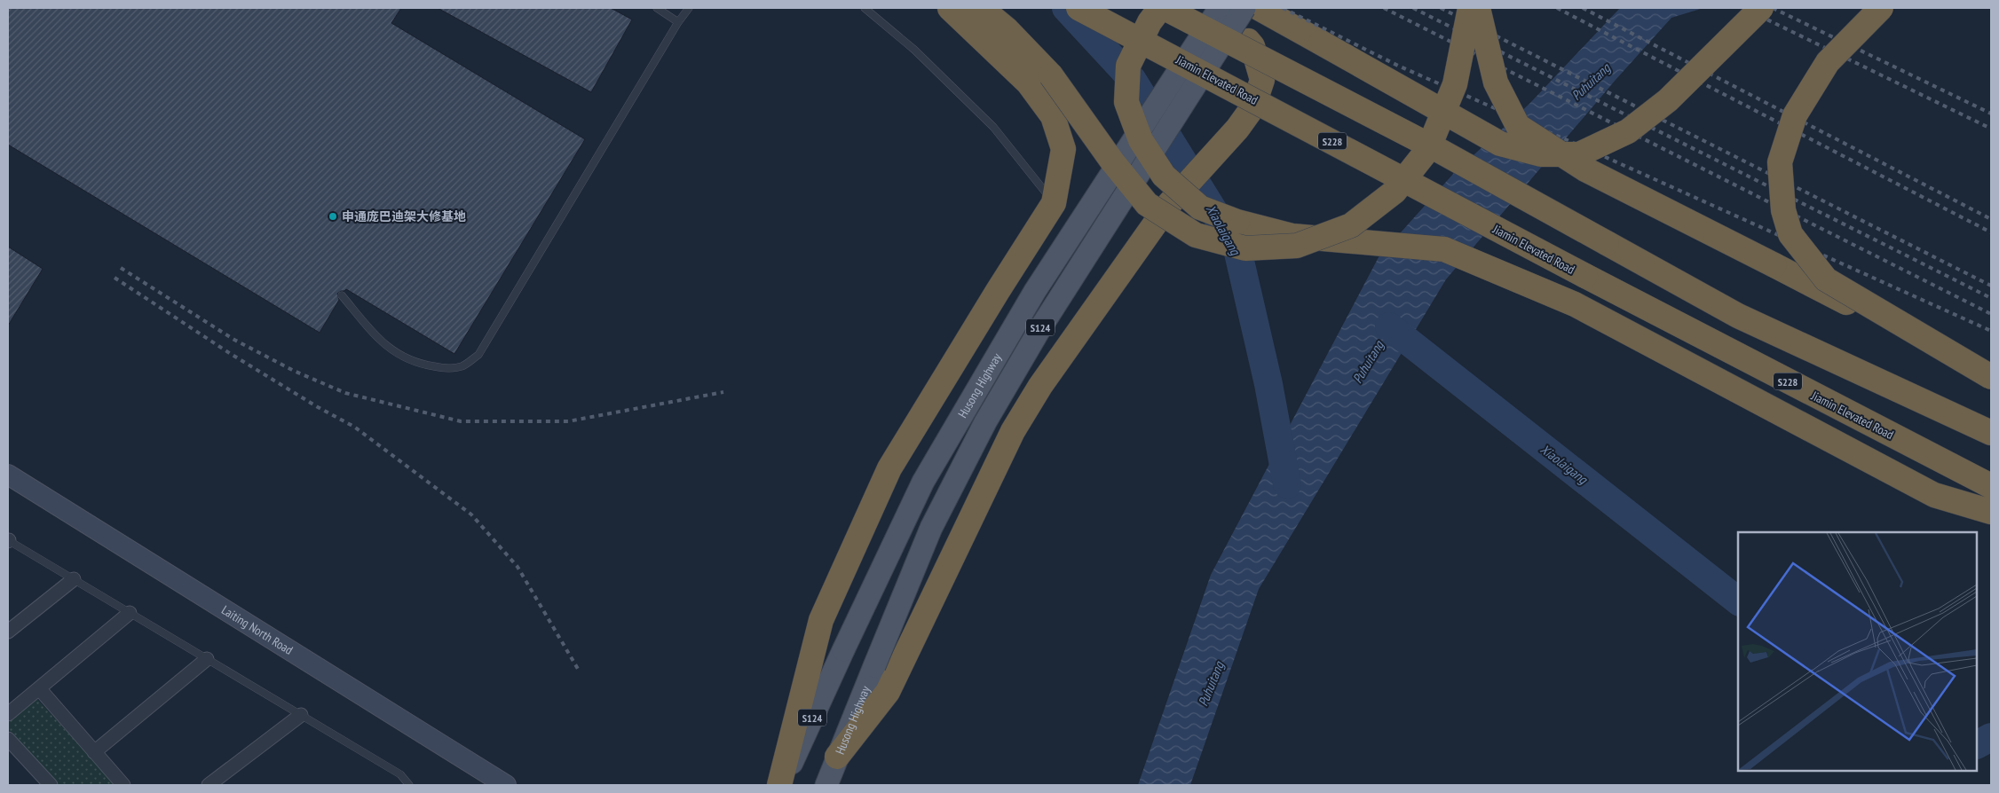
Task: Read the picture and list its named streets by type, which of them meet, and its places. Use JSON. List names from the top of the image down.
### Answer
{
  "streets": {
    "highway": ["Jiamin Elevated Road", "S228"],
    "main road": ["S124", "Husong Highway"],
    "street": ["Laiting North Road"]
  },
  "water": ["Puhuitang", "Xiaolaigang"],
  "places": ["申通庞巴迪架大修基地"]
}
